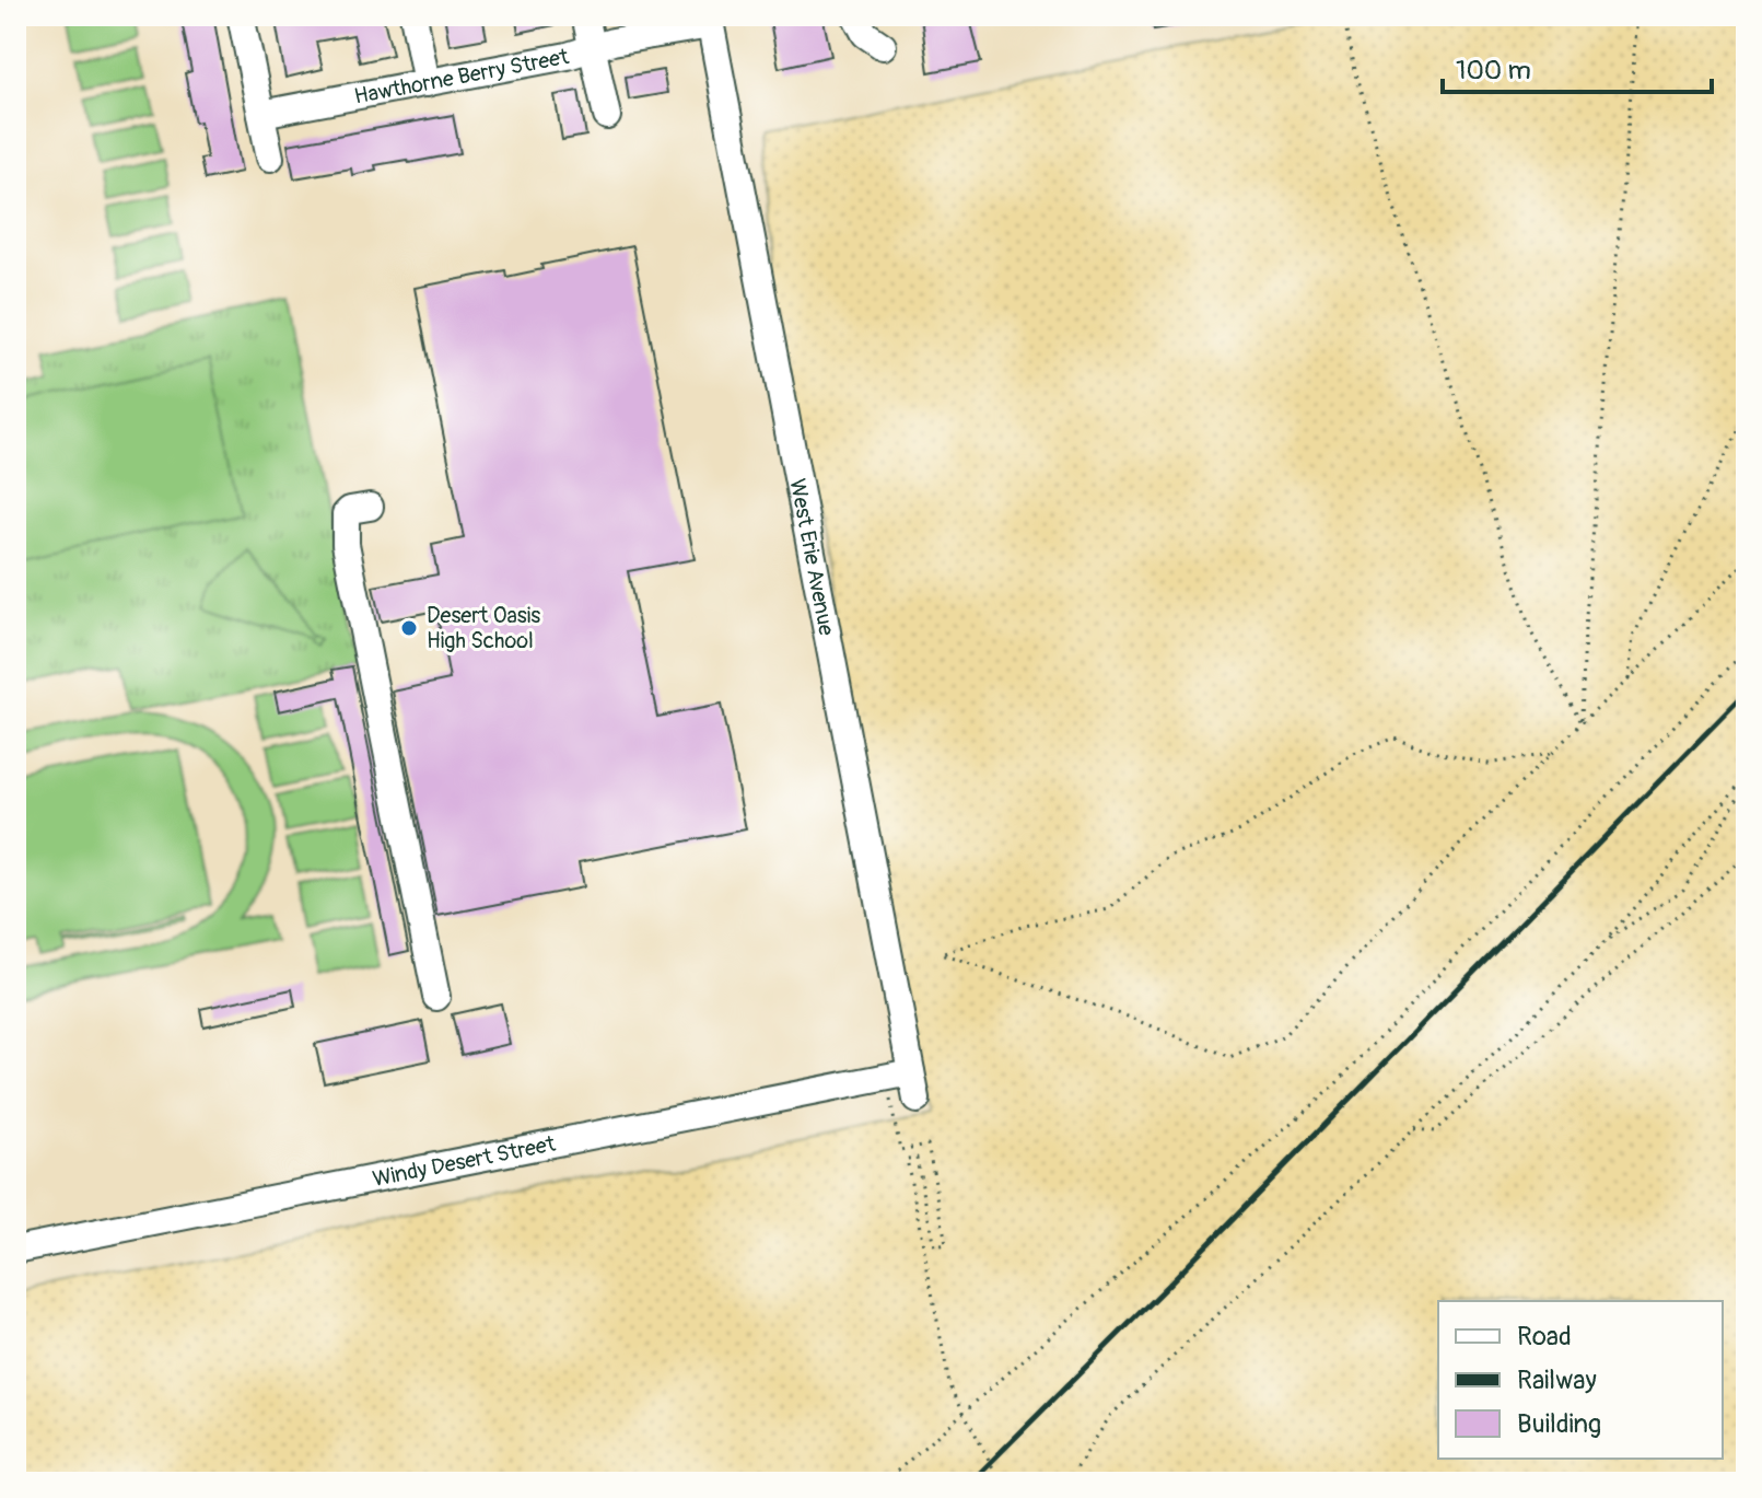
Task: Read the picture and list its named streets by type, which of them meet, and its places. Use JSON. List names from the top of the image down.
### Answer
{
  "streets": {
    "street": ["Hawthorne Berry Street", "West Erie Avenue", "Windy Desert Street"]
  },
  "crossings": [
    ["Hawthorne Berry Street", "West Erie Avenue"],
    ["West Erie Avenue", "Windy Desert Street"]
  ],
  "places": ["Desert Oasis High School"],
  "legend": ["Road", "Railway", "Building"],
  "scale_bar": "100 m"
}
